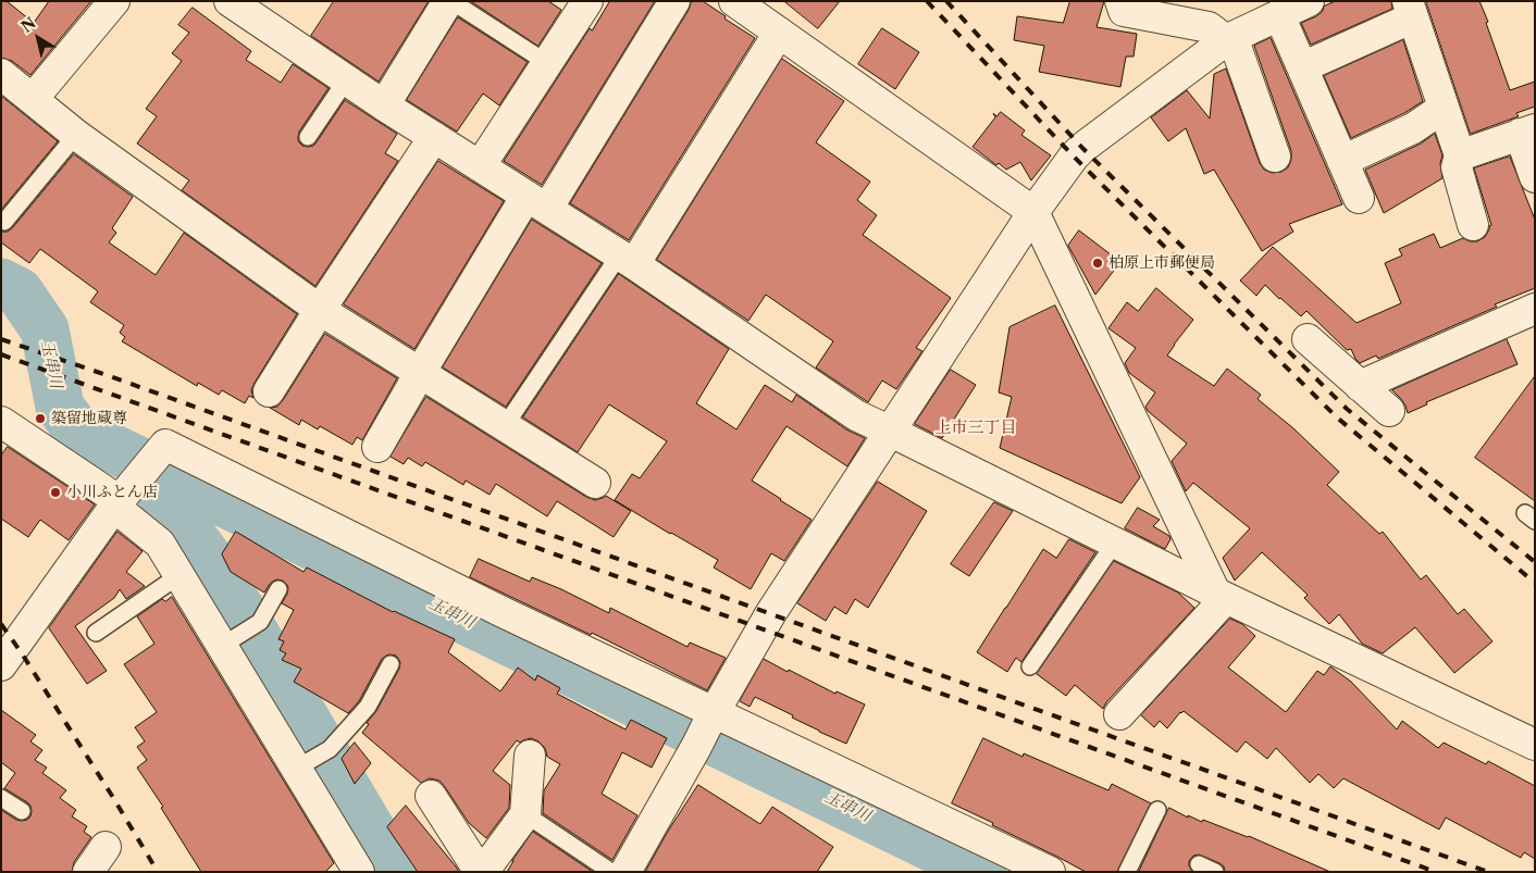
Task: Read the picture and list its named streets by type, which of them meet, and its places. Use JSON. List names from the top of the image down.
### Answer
{
  "districts": ["上市三丁目"],
  "water": ["玉串川"],
  "places": ["柏原上市郵便局", "築留地蔵尊", "小川ふとん店"],
  "north": "top left"
}
